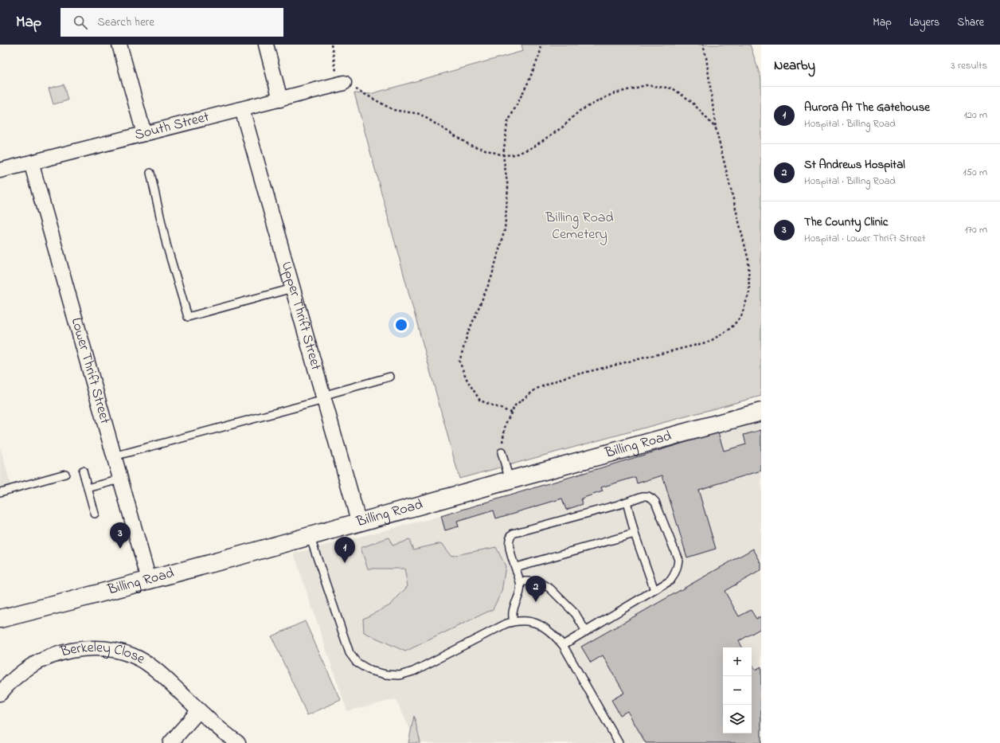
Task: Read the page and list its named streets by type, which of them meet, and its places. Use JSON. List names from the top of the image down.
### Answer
{
  "streets": {
    "street": [
      "South Street",
      "Upper Thrift Street",
      "Lower Thrift Street",
      "Billing Road",
      "Berkeley Close"
    ]
  },
  "crossings": [
    ["South Street", "Upper Thrift Street"],
    ["South Street", "Lower Thrift Street"],
    ["Upper Thrift Street", "Billing Road"],
    ["Lower Thrift Street", "Billing Road"]
  ],
  "parks": ["Billing Road Cemetery"],
  "page": {
    "header": "Map",
    "search": "Search here",
    "nav": ["Map", "Layers", "Share"],
    "heading": ["Nearby", "3 results"],
    "list": [
      {
        "mark": "1",
        "name": "Aurora At The Gatehouse",
        "note": "Hospital · Billing Road",
        "value": "120 m"
      },
      {
        "mark": "2",
        "name": "St Andrews Hospital",
        "note": "Hospital · Billing Road",
        "value": "150 m"
      },
      {
        "mark": "3",
        "name": "The County Clinic",
        "note": "Hospital · Lower Thrift Street",
        "value": "170 m"
      }
    ],
    "pins": ["3", "1", "2"],
    "map_buttons": ["+", "−"]
  }
}
